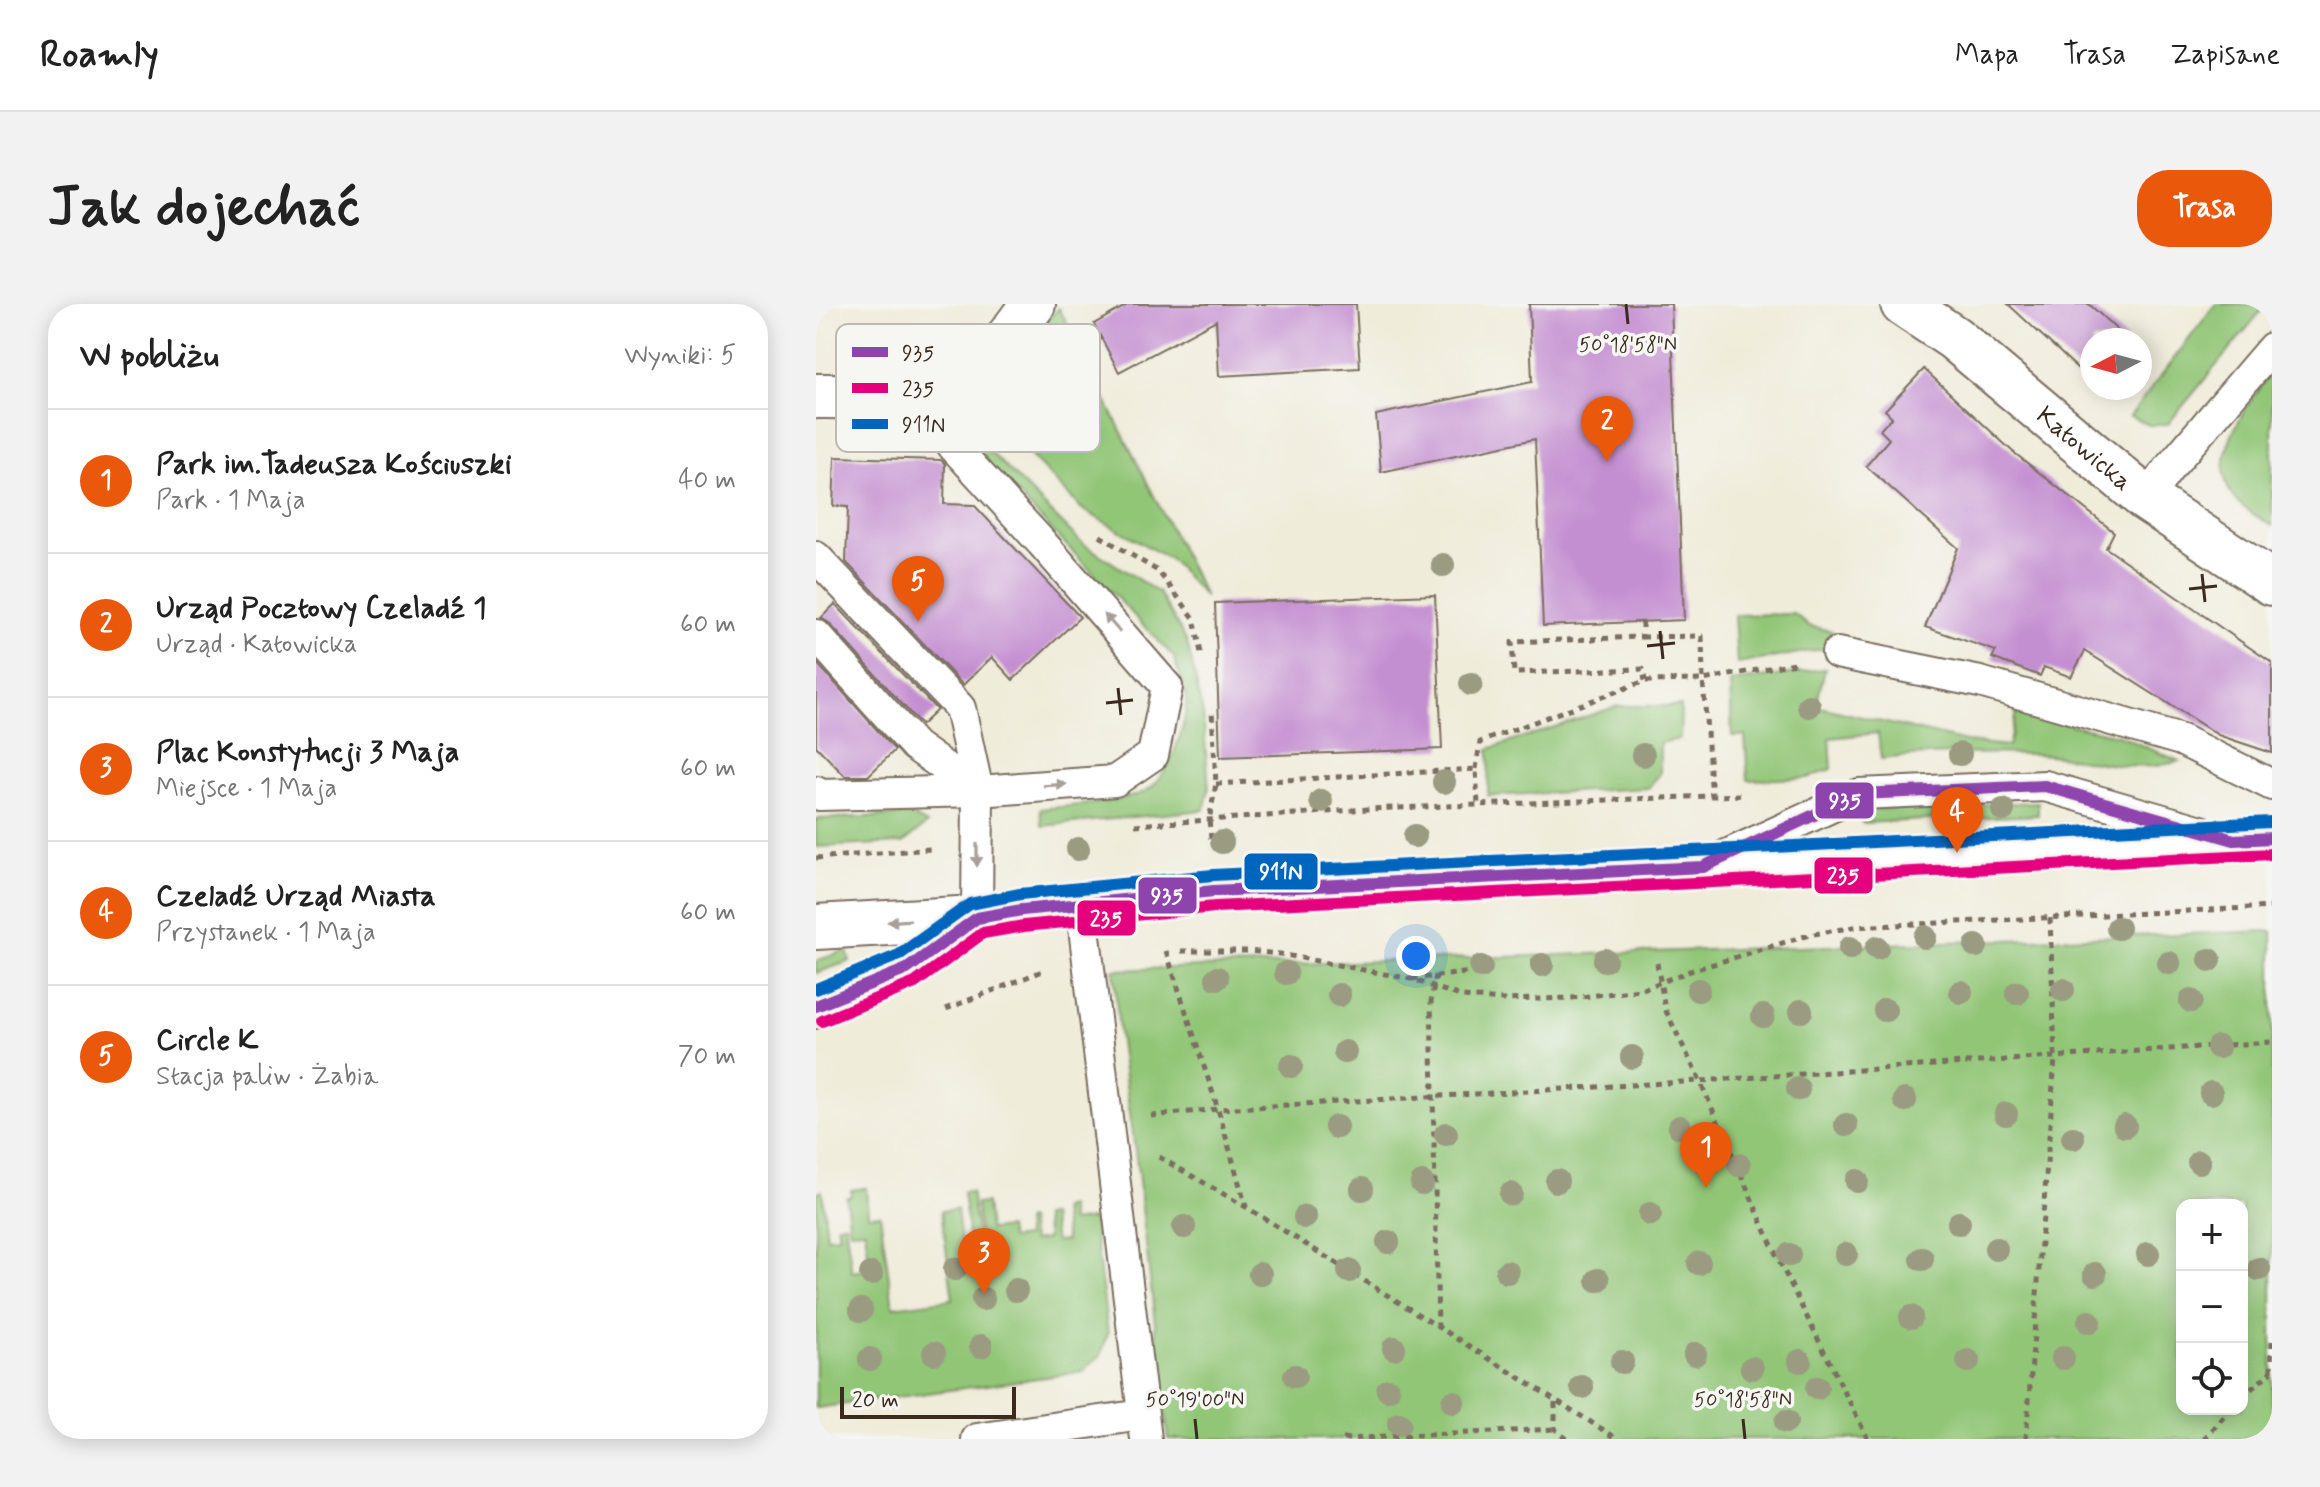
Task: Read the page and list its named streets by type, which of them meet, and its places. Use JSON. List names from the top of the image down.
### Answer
{
  "streets": {
    "street": ["Katowicka"]
  },
  "lines": ["transit line 935", "transit line 911N", "transit line 235"],
  "legend": ["935", "235", "911N"],
  "scale_bar": "20 m",
  "north": "left",
  "page": {
    "header": "Roamly",
    "nav": ["Mapa", "Trasa", "Zapisane"],
    "buttons": "Trasa",
    "title": "Jak dojechać",
    "heading": ["W pobliżu", "Wyniki: 5"],
    "pins": [
      "2",
      "5",
      "4",
      "1",
      "3"
    ],
    "list": [
      {
        "mark": "1",
        "name": "Park im.Tadeusza Kościuszki",
        "note": "Park · 1 Maja",
        "value": "40 m"
      },
      {
        "mark": "2",
        "name": "Urząd Pocztowy Czeladź 1",
        "note": "Urząd · Katowicka",
        "value": "60 m"
      },
      {
        "mark": "3",
        "name": "Plac Konstytucji 3 Maja",
        "note": "Miejsce · 1 Maja",
        "value": "60 m"
      },
      {
        "mark": "4",
        "name": "Czeladź Urząd Miasta",
        "note": "Przystanek · 1 Maja",
        "value": "60 m"
      },
      {
        "mark": "5",
        "name": "Circle K",
        "note": "Stacja paliw · Żabia",
        "value": "70 m"
      }
    ],
    "map_buttons": ["+", "−"],
    "scale": "20 m"
  },
  "coordinates": ["50°18'58\"N", "50°19'00\"N"]
}
